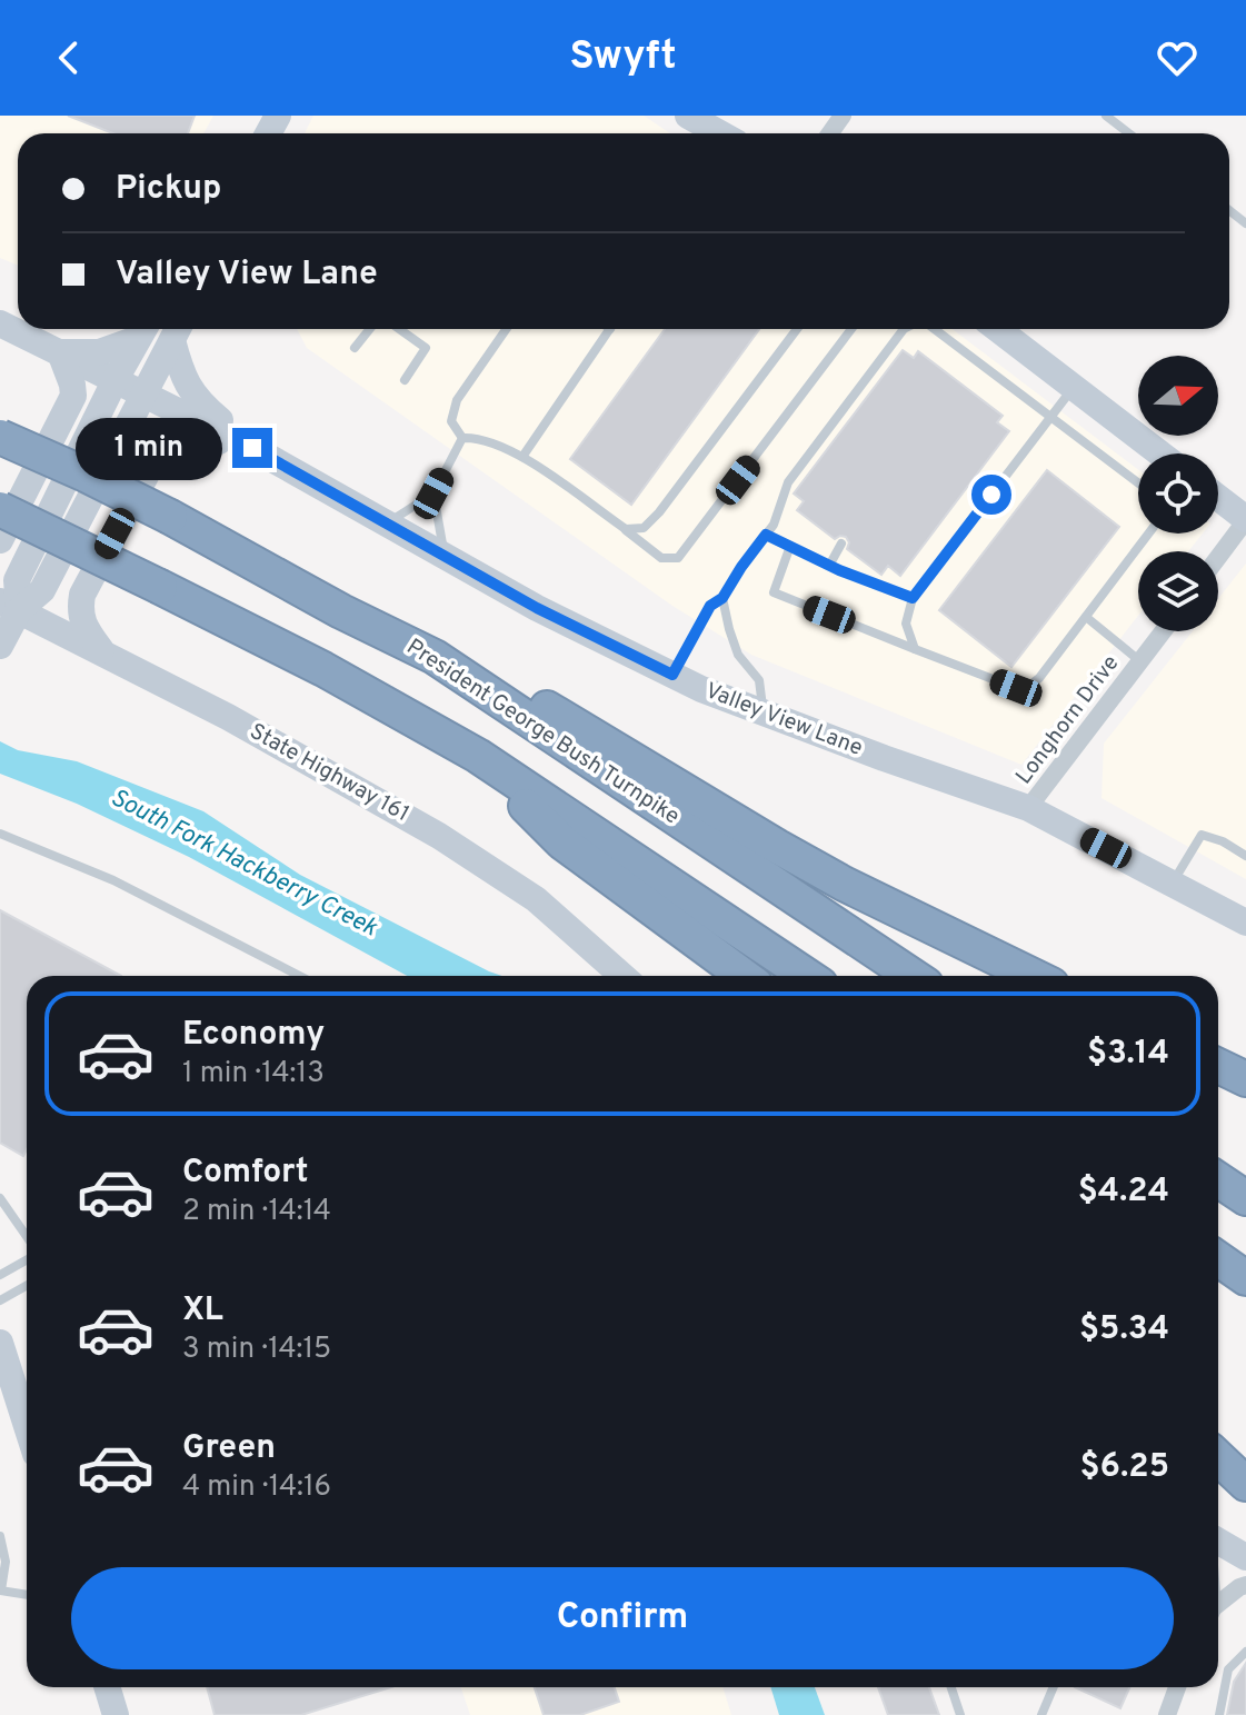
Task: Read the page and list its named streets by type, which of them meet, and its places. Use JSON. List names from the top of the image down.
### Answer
{
  "streets": {
    "highway": ["President George Bush Turnpike"],
    "main road": ["Valley View Lane", "State Highway 161"],
    "street": ["Longhorn Drive"]
  },
  "crossings": [
    ["Valley View Lane", "Longhorn Drive"]
  ],
  "water": ["South Fork Hackberry Creek"],
  "north": "right",
  "page": {
    "header": "Swyft",
    "banner": ["Pickup", "Valley View Lane"],
    "bubble": "1 min",
    "list": [
      {
        "name": "Economy",
        "note": "1 min · 14:13",
        "value": "$3.14"
      },
      {
        "name": "Comfort",
        "note": "2 min · 14:14",
        "value": "$4.24"
      },
      {
        "name": "XL",
        "note": "3 min · 14:15",
        "value": "$5.34"
      },
      {
        "name": "Green",
        "note": "4 min · 14:16",
        "value": "$6.25"
      }
    ],
    "buttons": "Confirm"
  }
}
